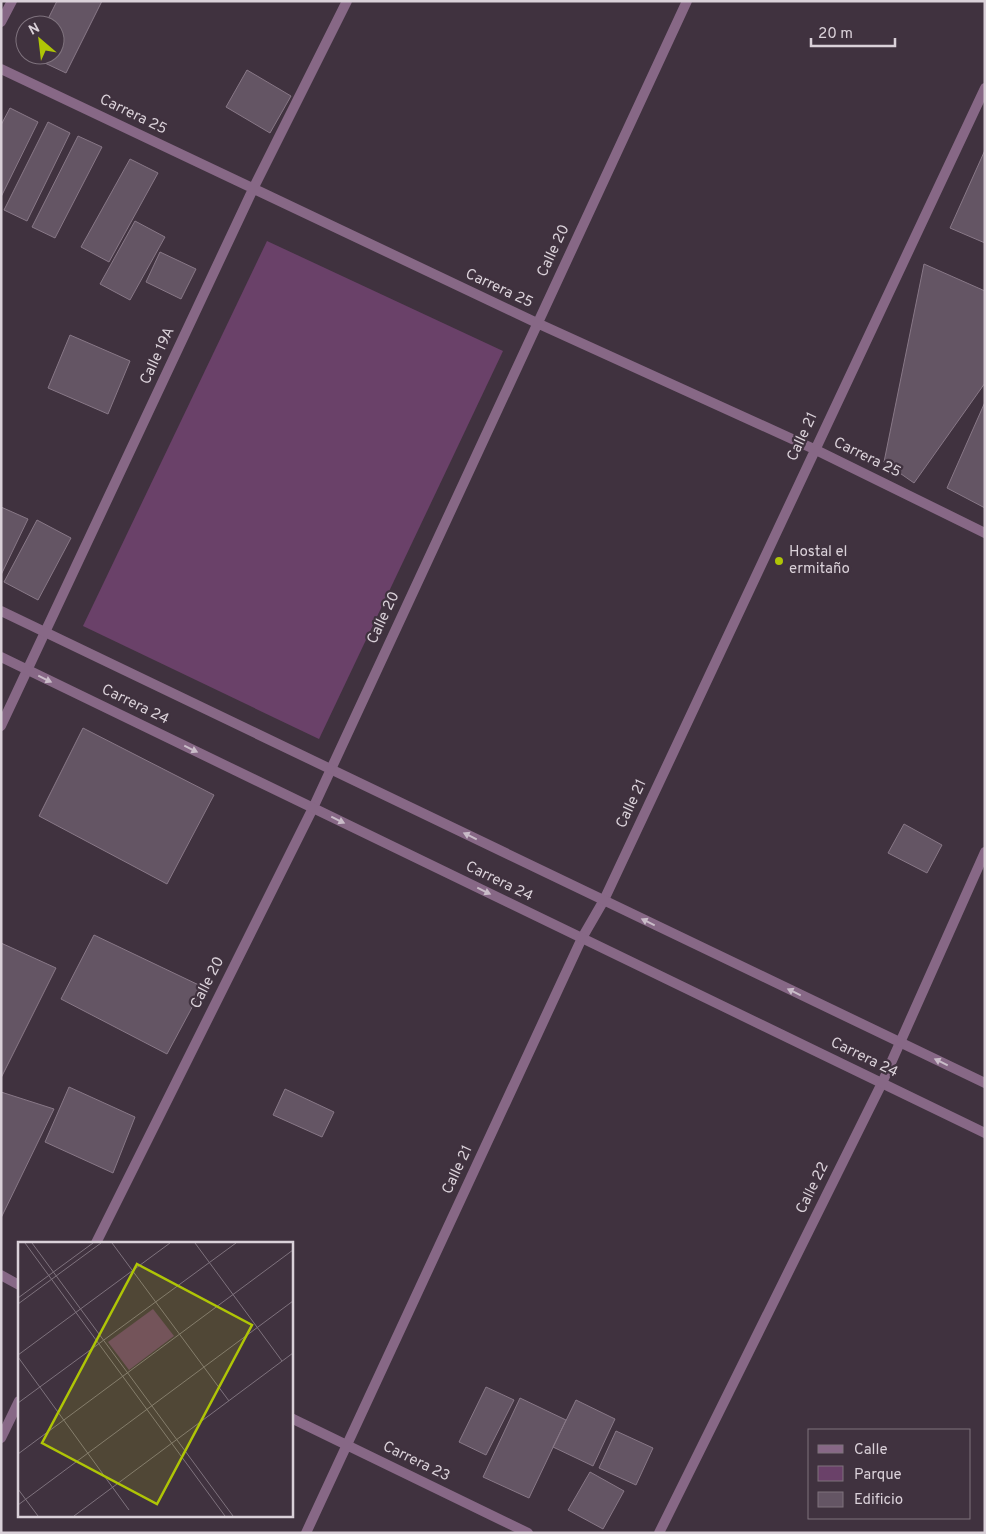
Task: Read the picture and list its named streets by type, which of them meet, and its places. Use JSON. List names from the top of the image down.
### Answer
{
  "streets": {
    "street": [
      "Carrera 25",
      "Calle 20",
      "Calle 19A",
      "Calle 21",
      "Carrera 24",
      "Calle 22",
      "Carrera 23"
    ]
  },
  "crossings": [
    ["Carrera 25", "Calle 20"],
    ["Carrera 25", "Calle 19A"],
    ["Carrera 25", "Calle 21"],
    ["Calle 20", "Carrera 24"],
    ["Calle 19A", "Carrera 24"],
    ["Calle 21", "Carrera 24"],
    ["Calle 21", "Carrera 23"],
    ["Carrera 24", "Calle 22"]
  ],
  "places": ["Hostal el ermitaño"],
  "legend": ["Calle", "Parque", "Edificio"],
  "scale_bar": "20 m",
  "north": "top left"
}
